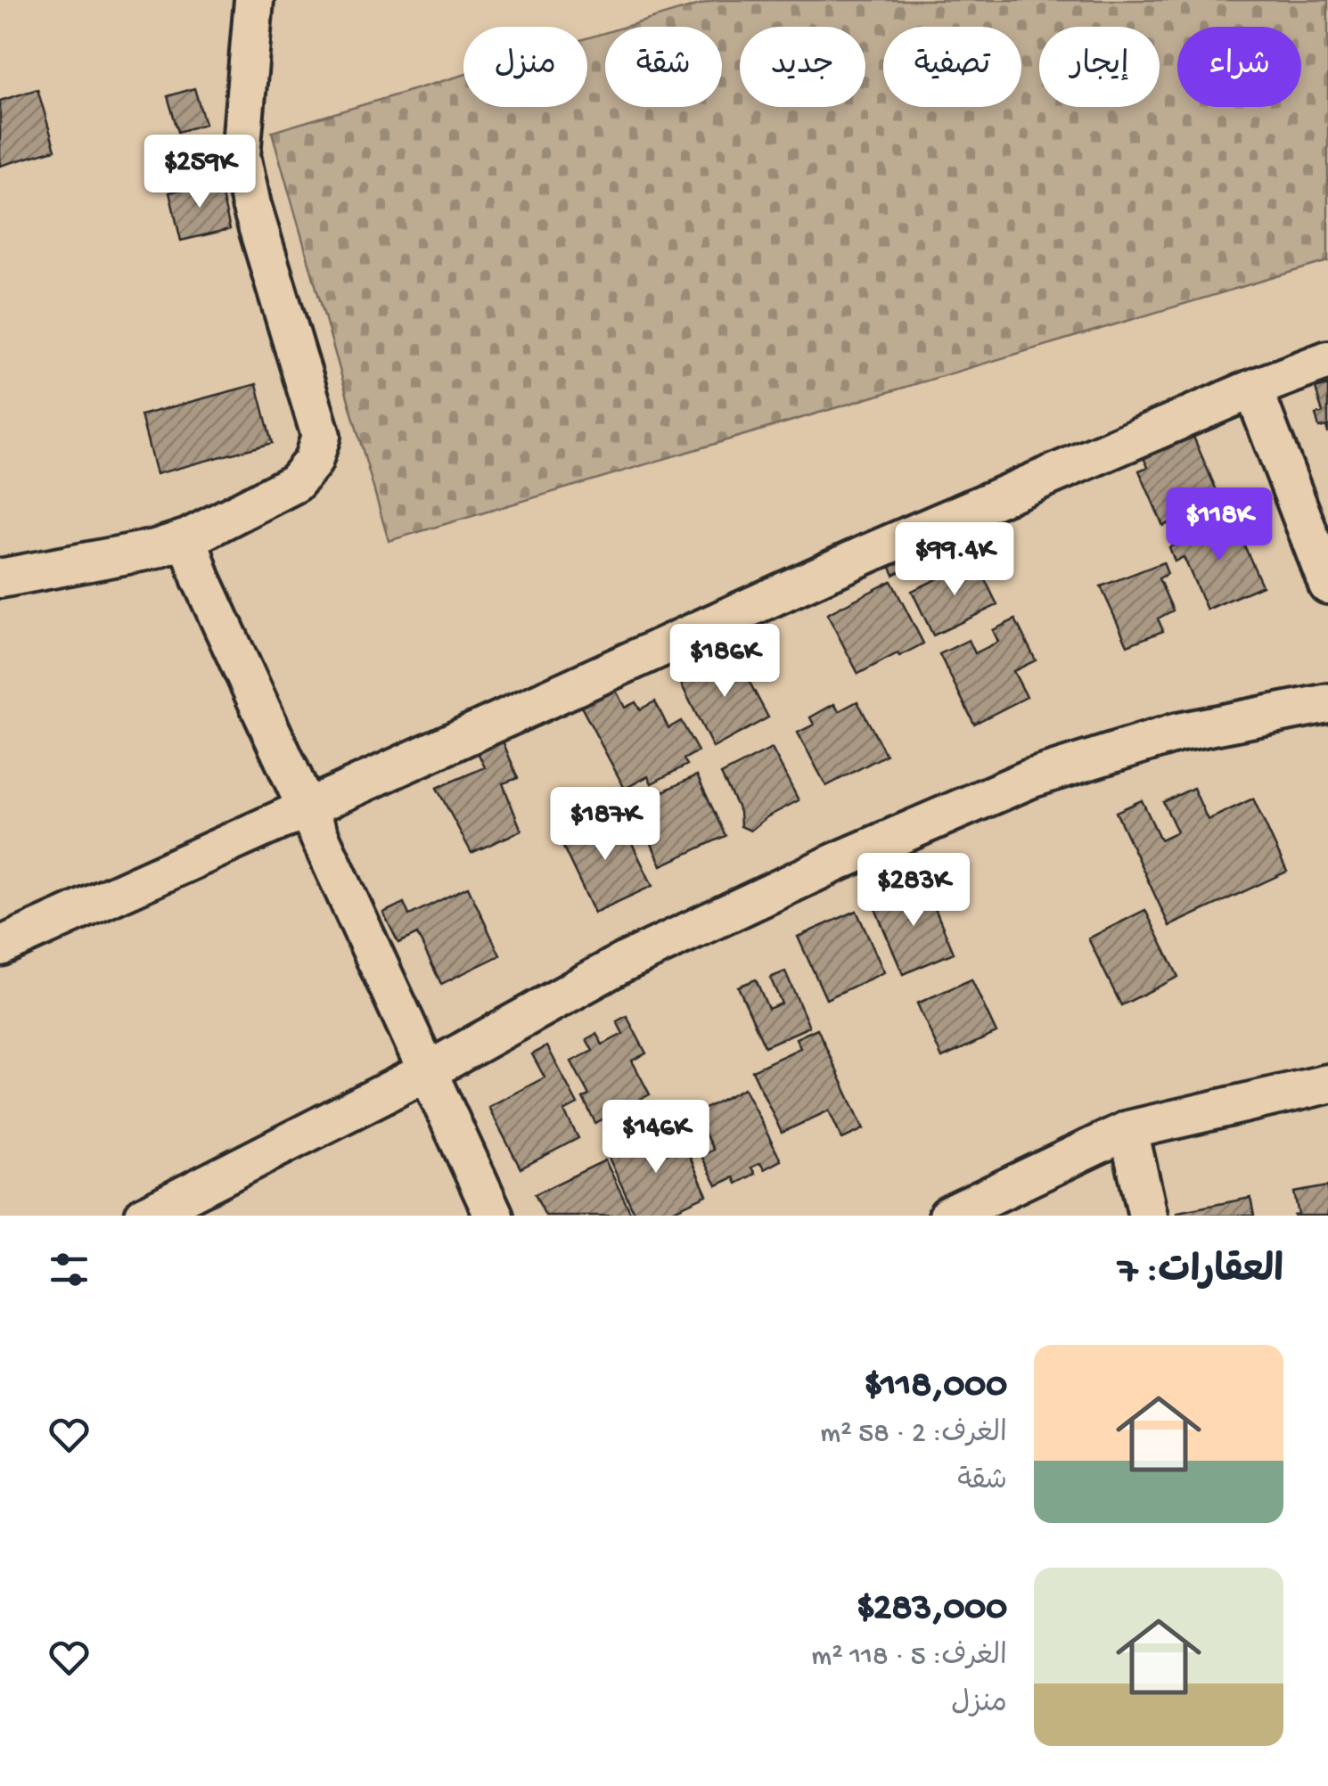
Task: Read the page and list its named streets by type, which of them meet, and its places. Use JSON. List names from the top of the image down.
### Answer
{
  "page": {
    "chip": [
      "شراء",
      "إيجار",
      "تصفية",
      "جديد",
      "شقة",
      "منزل"
    ],
    "price": [
      "$259K",
      "$118K",
      "$99.4K",
      "$186K",
      "$187K",
      "$283K",
      "$146K"
    ],
    "heading": "العقارات: 7",
    "list": [
      {
        "name": "$118,000",
        "note": "الغرف: 2 · 58 m² · شقة"
      },
      {
        "name": "$283,000",
        "note": "الغرف: 5 · 118 m² · منزل"
      }
    ]
  }
}
